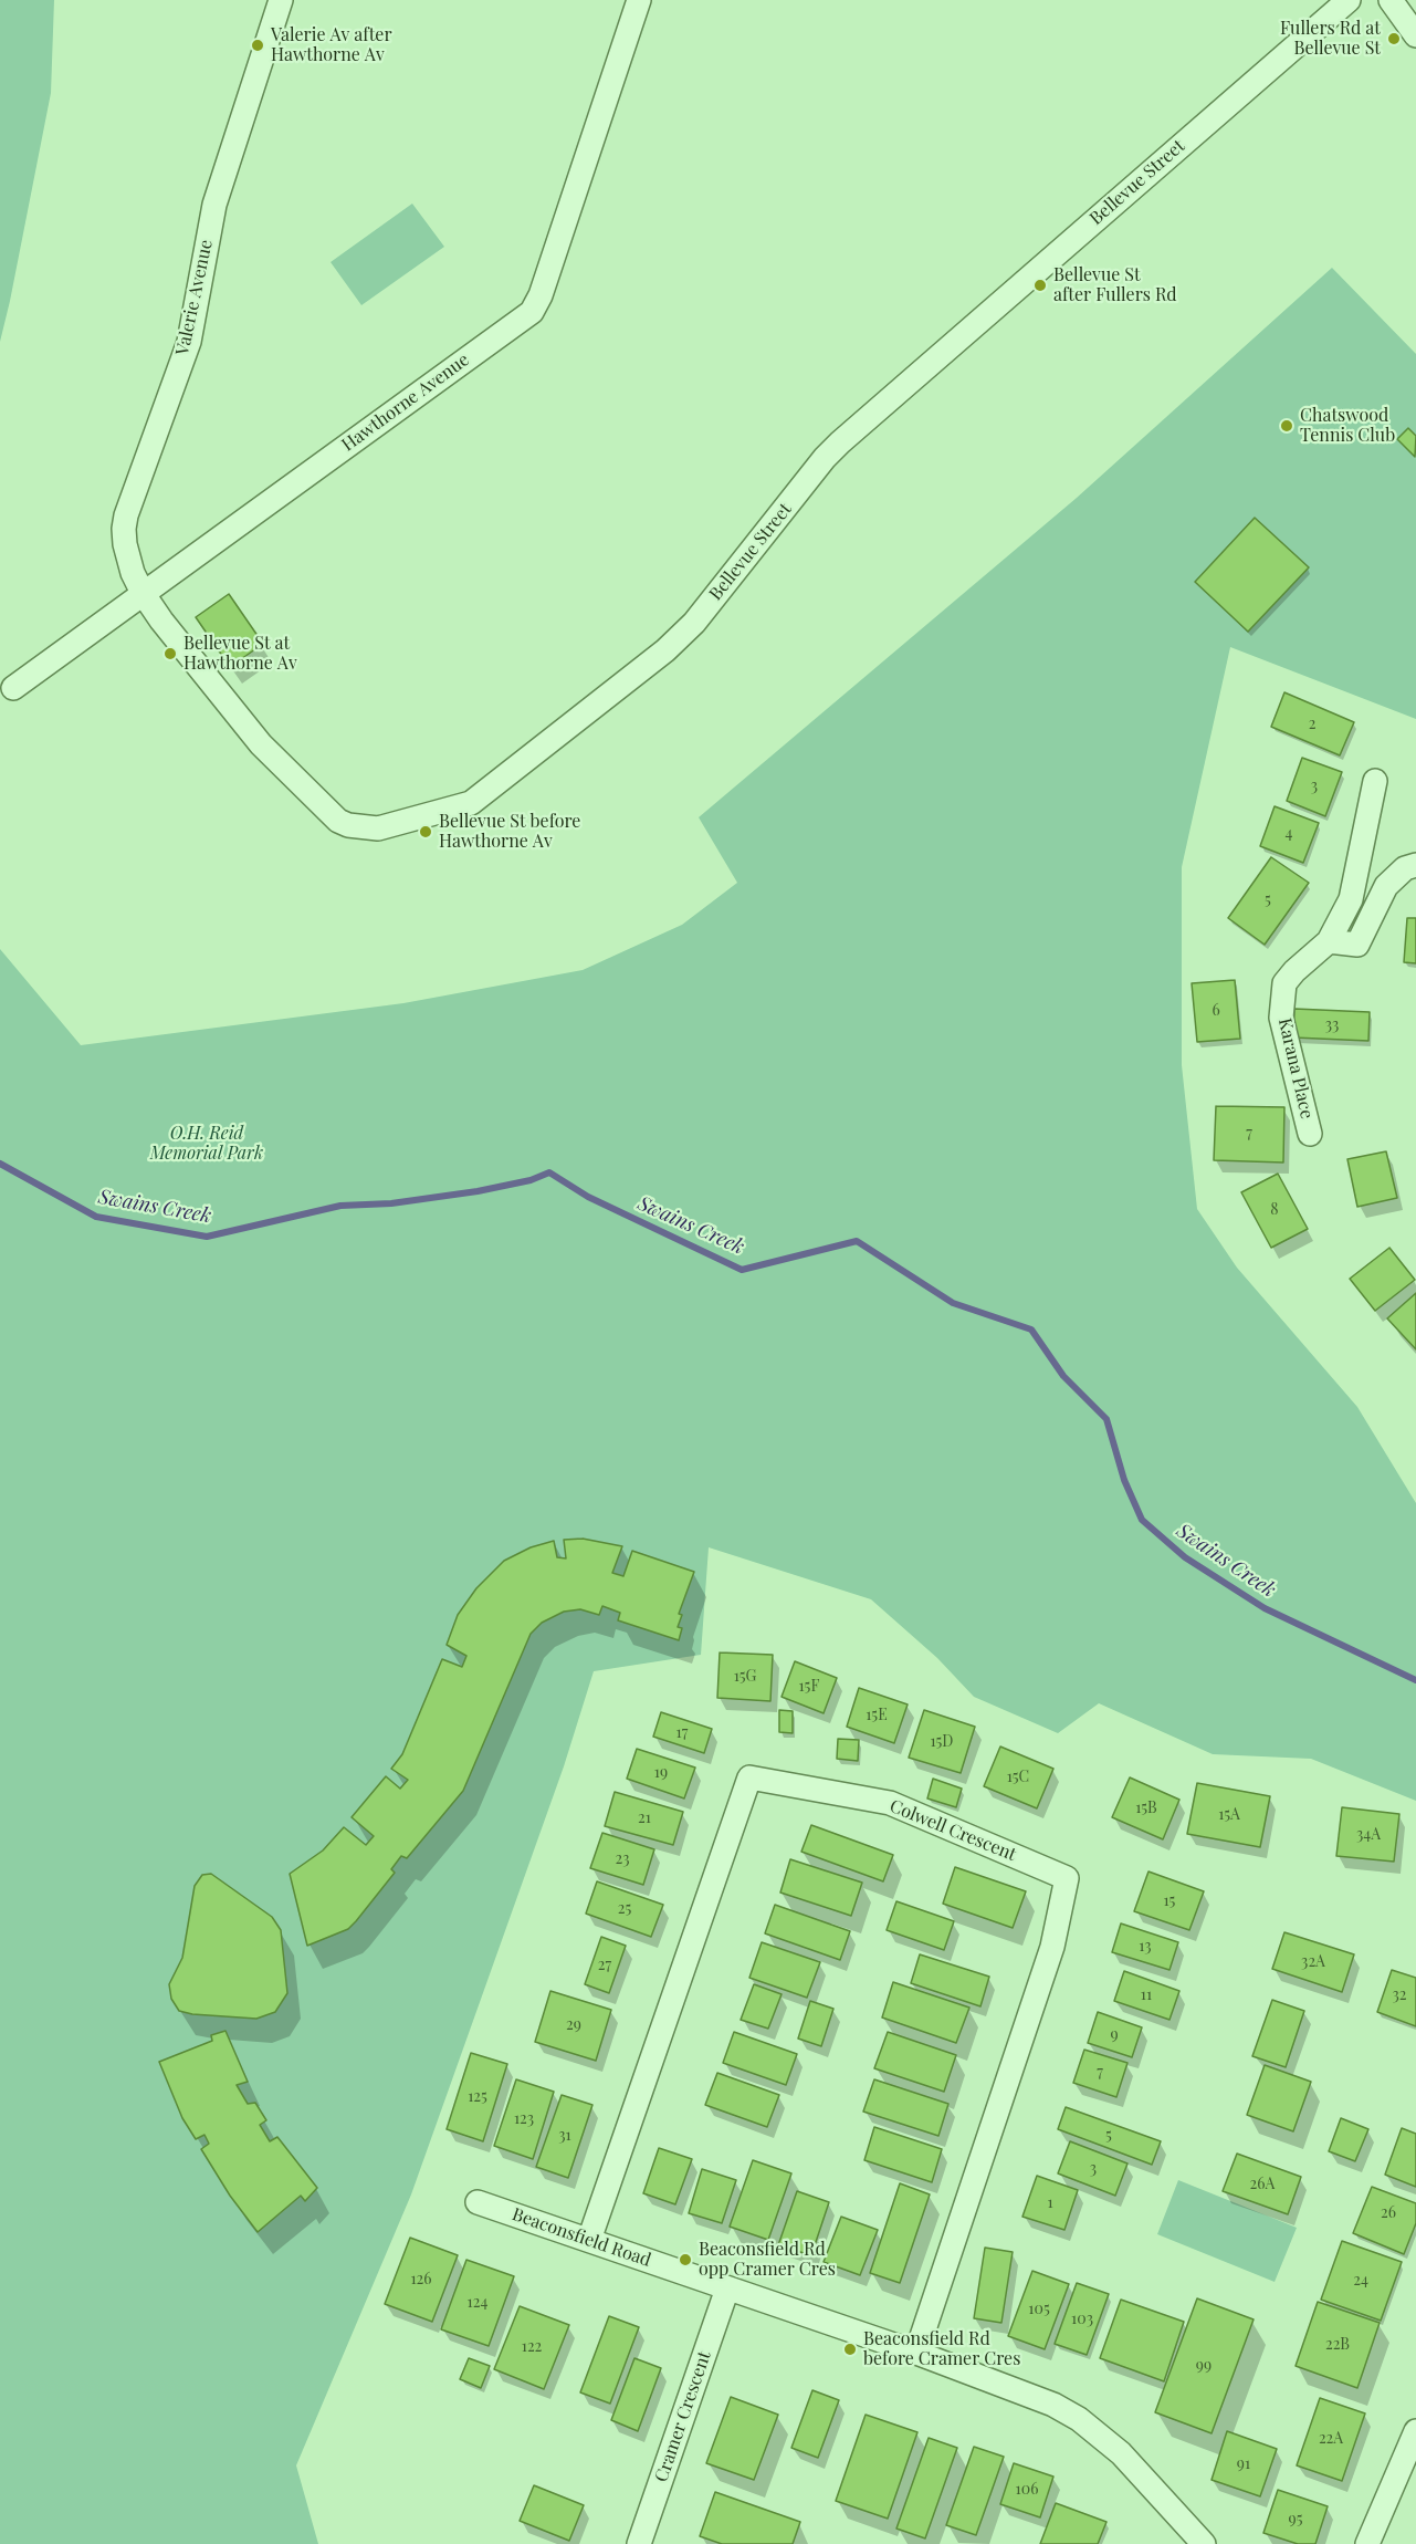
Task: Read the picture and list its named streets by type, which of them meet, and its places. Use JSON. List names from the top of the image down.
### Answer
{
  "streets": {
    "street": [
      "Bellevue Street",
      "Valerie Avenue",
      "Hawthorne Avenue",
      "Karana Place",
      "Colwell Crescent",
      "Beaconsfield Road",
      "Cramer Crescent"
    ]
  },
  "crossings": [
    ["Bellevue Street", "Valerie Avenue"],
    ["Bellevue Street", "Hawthorne Avenue"],
    ["Valerie Avenue", "Hawthorne Avenue"],
    ["Colwell Crescent", "Beaconsfield Road"],
    ["Beaconsfield Road", "Cramer Crescent"]
  ],
  "water": ["Swains Creek"],
  "parks": ["O.H. Reid Memorial Park"],
  "places": [
    "Fullers Rd at Bellevue St",
    "Valerie Av after Hawthorne Av",
    "Bellevue St after Fullers Rd",
    "Chatswood Tennis Club",
    "Bellevue St at Hawthorne Av",
    "Bellevue St before Hawthorne Av",
    "Beaconsfield Rd opp Cramer Cres",
    "Beaconsfield Rd before Cramer Cres"
  ],
  "house_numbers": [
    "2",
    "3",
    "4",
    "5",
    "6",
    "33",
    "7",
    "8",
    "15G",
    "15F",
    "15E",
    "17",
    "15D",
    "19",
    "15C",
    "15B",
    "15A",
    "21",
    "34A",
    "23",
    "15",
    "25",
    "13",
    "32A",
    "27",
    "11",
    "32",
    "29",
    "9",
    "7",
    "125",
    "123",
    "31",
    "5",
    "3",
    "26A",
    "1",
    "26",
    "126",
    "24",
    "124",
    "105",
    "103",
    "22B",
    "122",
    "99",
    "22A",
    "91",
    "106",
    "95"
  ]
}
